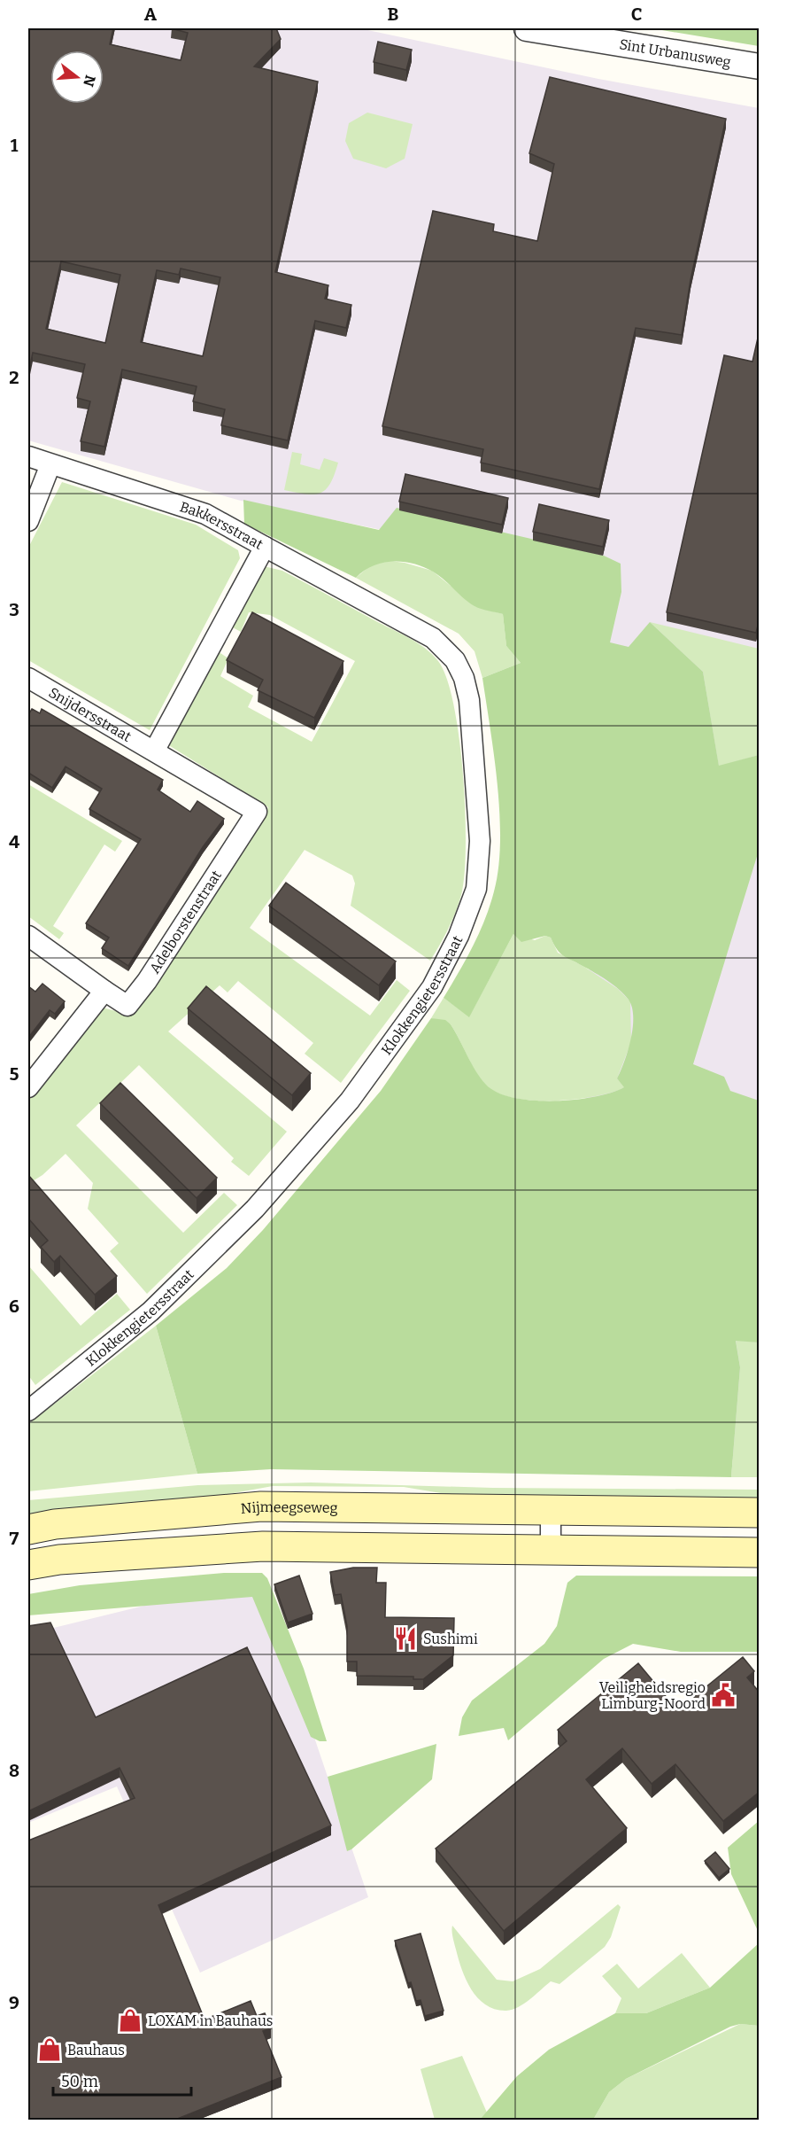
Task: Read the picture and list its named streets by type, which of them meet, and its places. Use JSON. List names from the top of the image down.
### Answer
{
  "streets": {
    "main road": ["Nijmeegseweg"],
    "street": [
      "Sint Urbanusweg",
      "Bakkersstraat",
      "Snijdersstraat",
      "Adelborstenstraat",
      "Klokkengietersstraat"
    ]
  },
  "crossings": [
    ["Bakkersstraat", "Snijdersstraat"],
    ["Bakkersstraat", "Adelborstenstraat"],
    ["Bakkersstraat", "Klokkengietersstraat"],
    ["Snijdersstraat", "Adelborstenstraat"]
  ],
  "places": {
    "restaurant": ["Sushimi"],
    "public building": ["Veiligheidsregio Limburg-Noord"],
    "shop": ["LOXAM in Bauhaus", "Bauhaus"]
  },
  "scale_bar": "50 m",
  "north": "right",
  "grid": {
    "columns": ["A", "B", "C"],
    "rows": [
      "1",
      "2",
      "3",
      "4",
      "5",
      "6",
      "7",
      "8",
      "9"
    ]
  }
}
